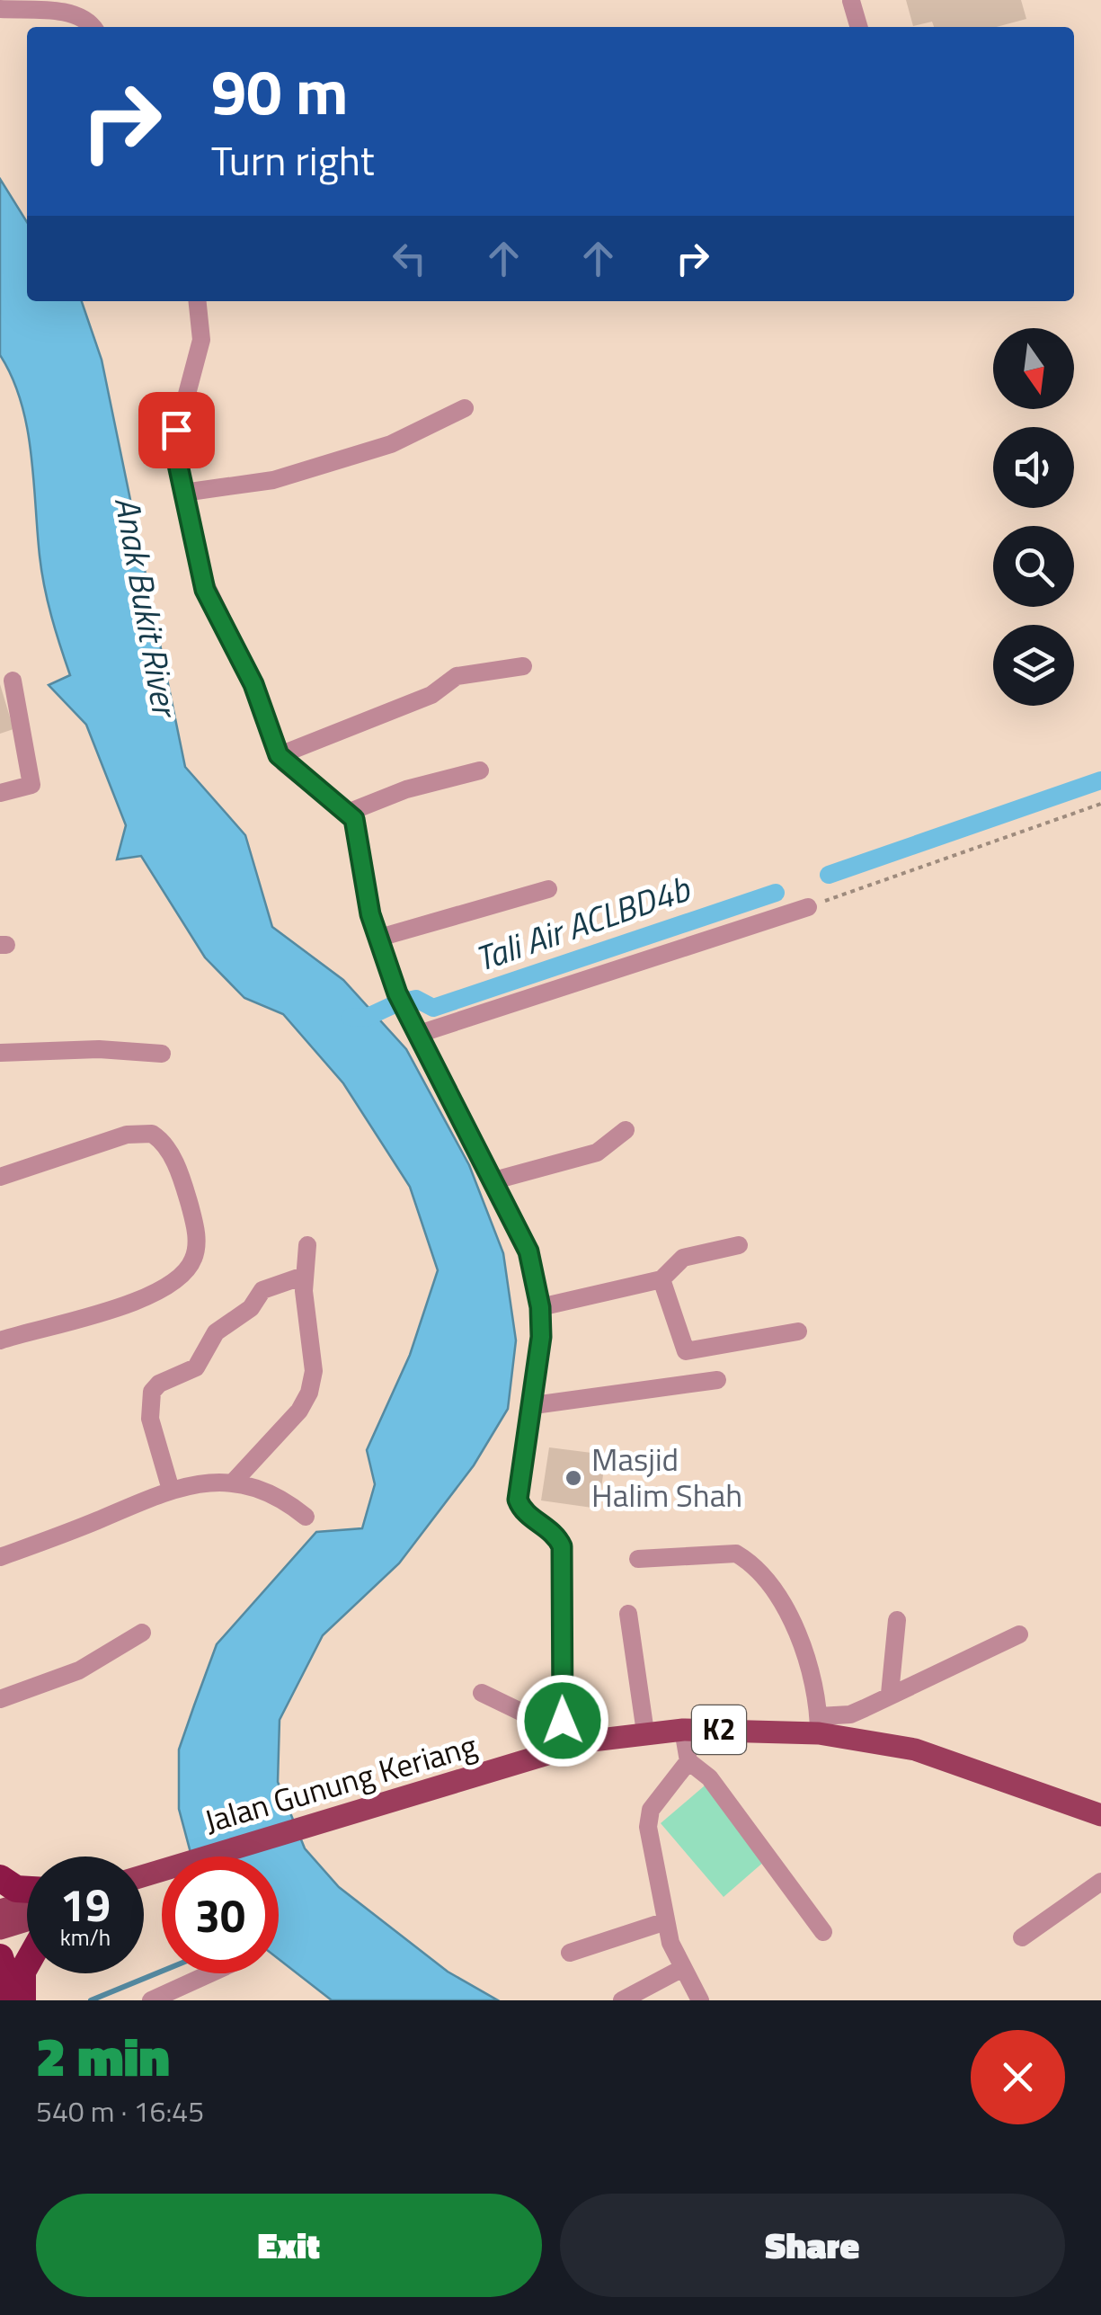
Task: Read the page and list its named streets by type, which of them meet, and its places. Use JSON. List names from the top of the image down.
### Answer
{
  "streets": {
    "main road": ["K2", "Jalan Gunung Keriang"]
  },
  "water": ["Anak Bukit River", "Tali Air ACLBD4b"],
  "places": ["Masjid Halim Shah"],
  "north": "bottom",
  "page": {
    "turn": ["90 m", "Turn right"],
    "speed": "19 km/h",
    "limit": "30",
    "heading": ["2 min", "540 m · 16:45"],
    "buttons": ["Exit", "Share"]
  }
}
